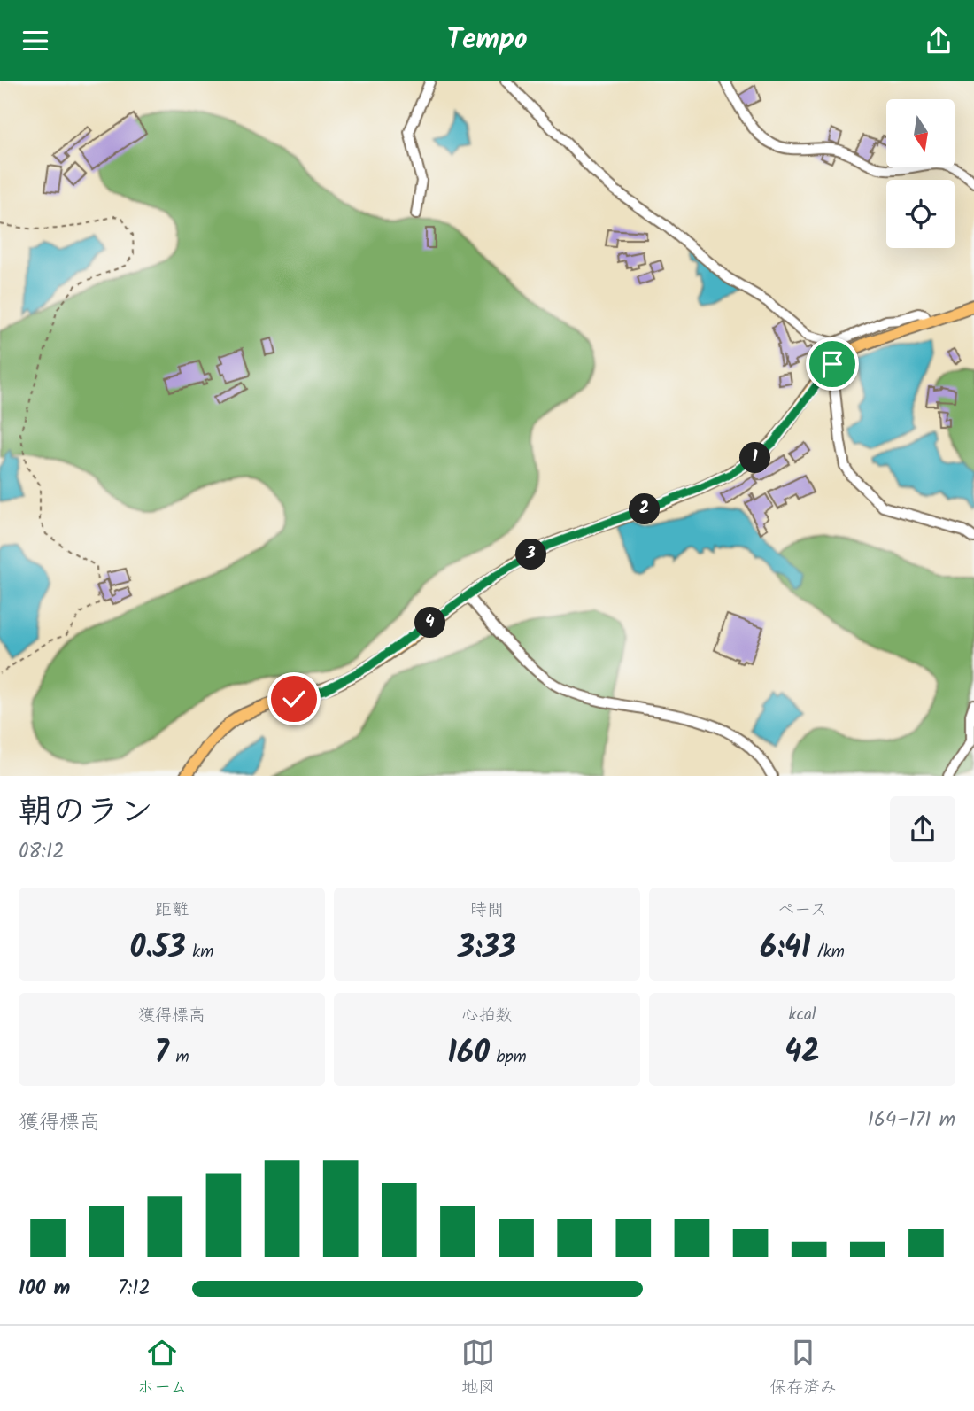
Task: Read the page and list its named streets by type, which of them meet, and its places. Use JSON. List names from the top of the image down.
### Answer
{
  "north": "bottom",
  "page": {
    "header": "Tempo",
    "pins": [
      "1",
      "2",
      "3",
      "4"
    ],
    "heading": ["朝のラン", "08:12"],
    "stats": [
      ["距離", "0.53 km"],
      ["時間", "3:33"],
      ["ペース", "6:41 /km"],
      ["獲得標高", "7 m"],
      ["心拍数", "160 bpm"],
      ["kcal", "42"]
    ],
    "chart": ["獲得標高", "164–171 m"],
    "list": [
      {
        "name": "100 m",
        "note": "7:12"
      }
    ],
    "tabs": ["ホーム", "地図", "保存済み"]
  }
}
